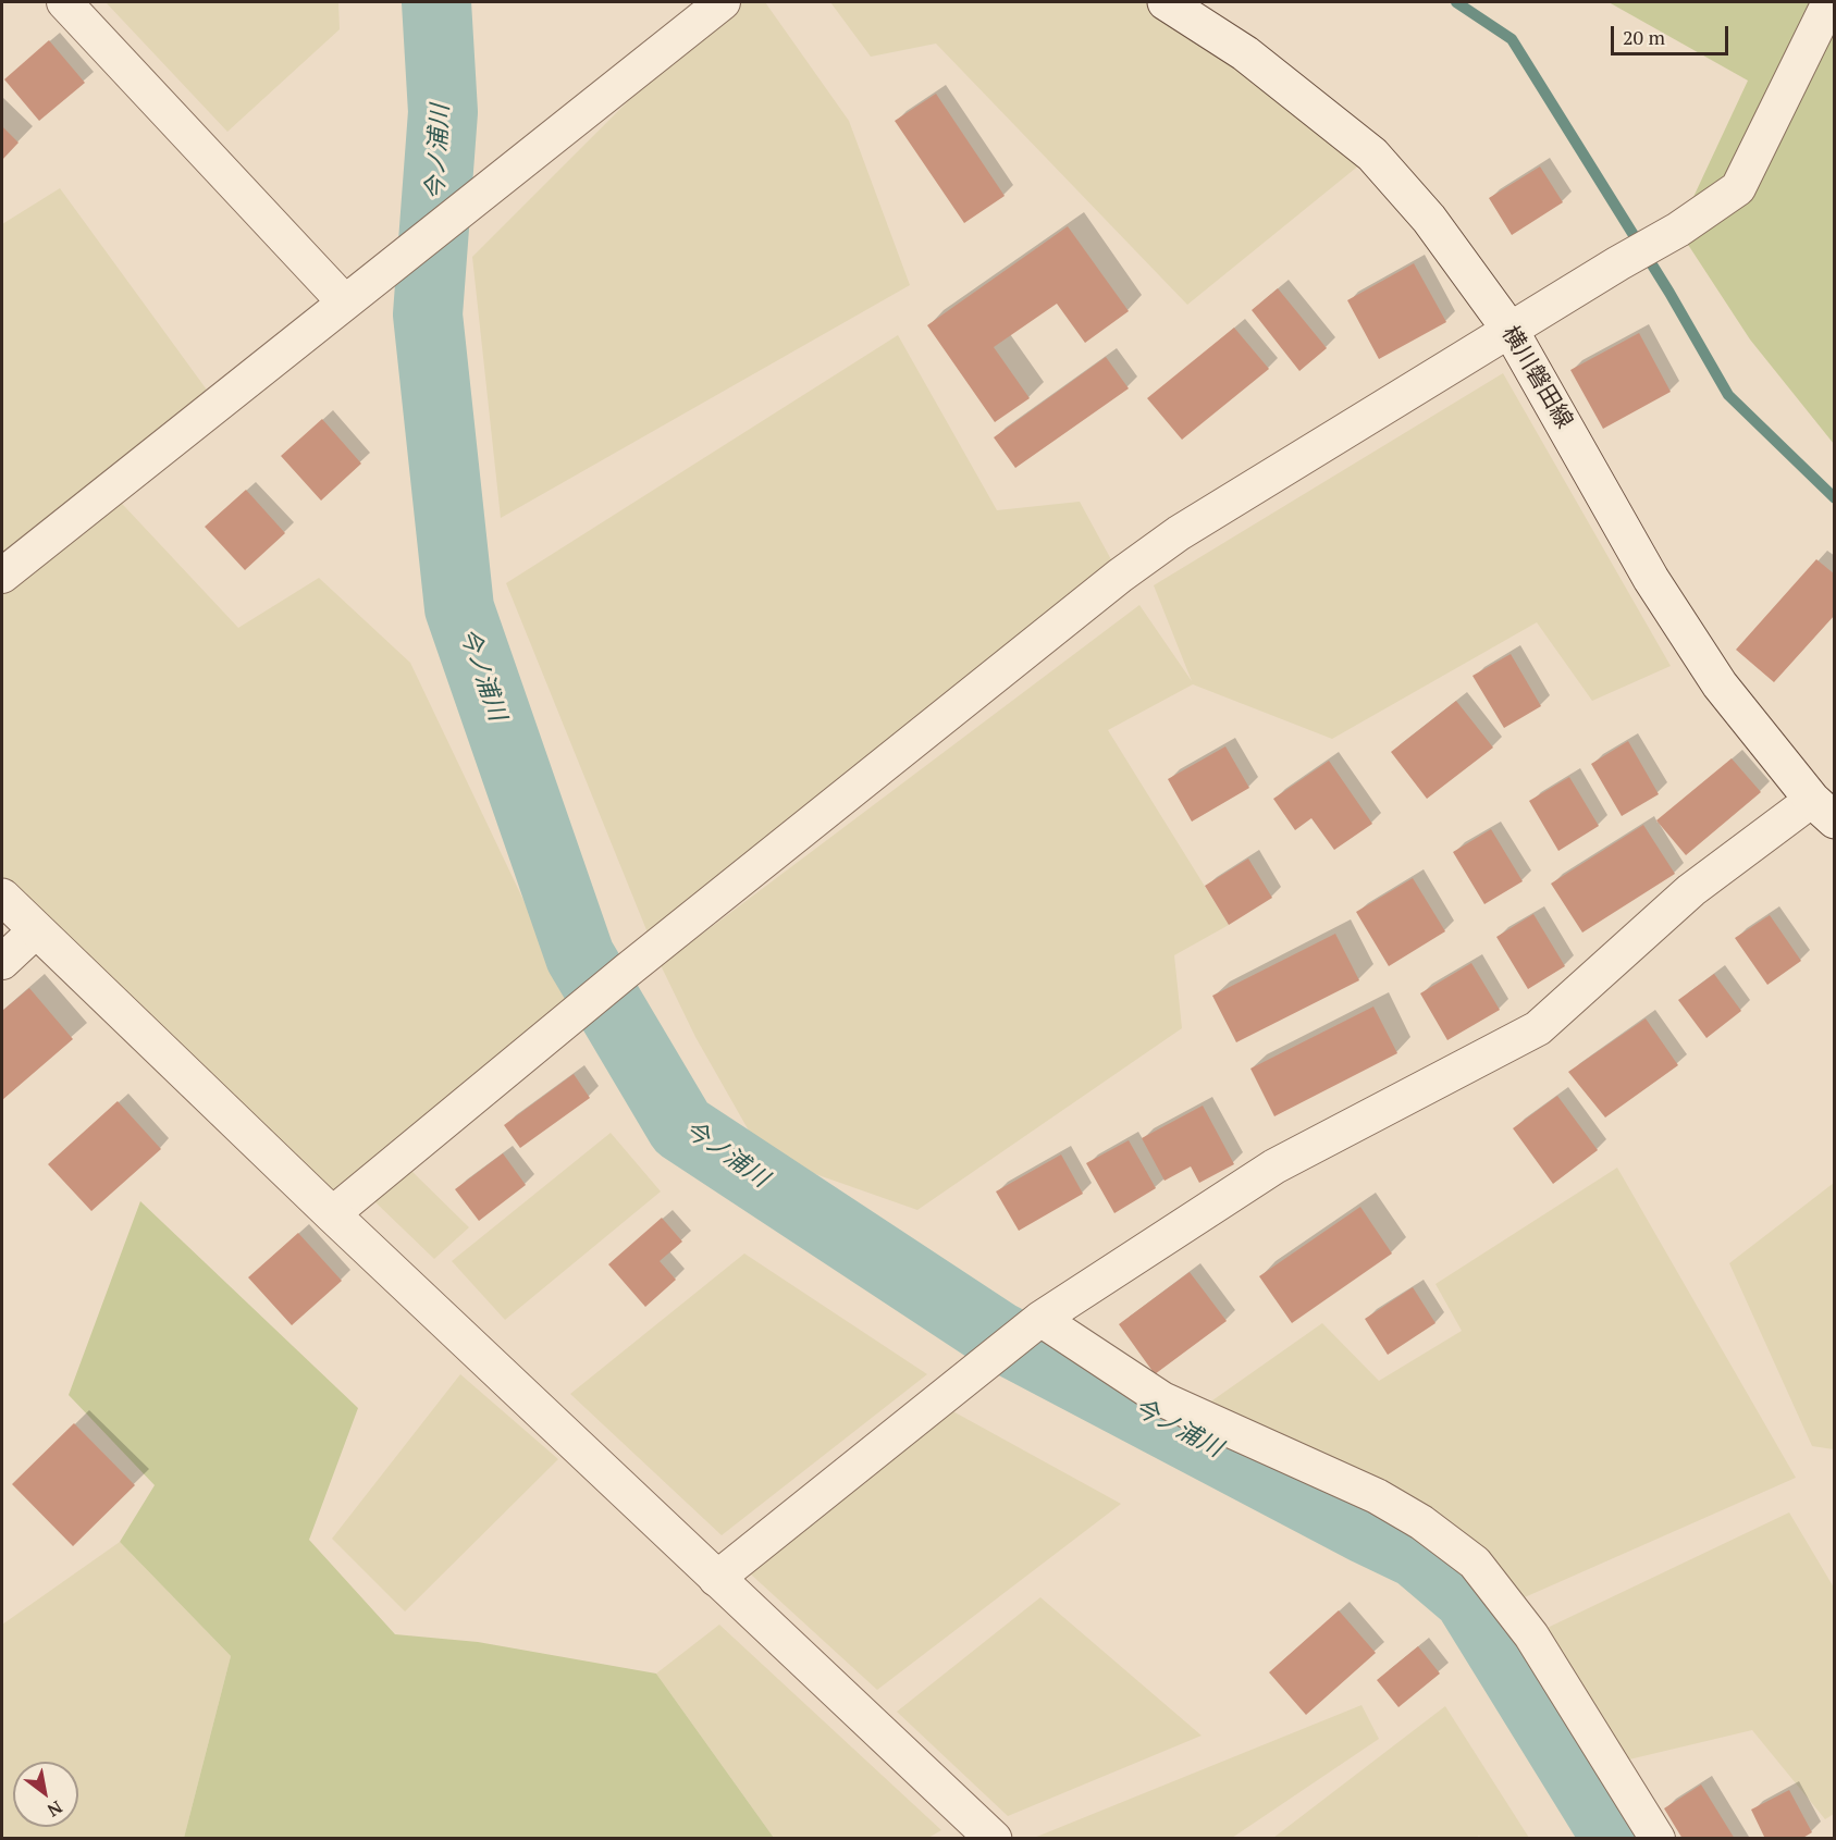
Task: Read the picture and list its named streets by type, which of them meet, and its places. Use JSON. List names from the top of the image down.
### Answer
{
  "streets": {
    "street": ["横川磐田線"]
  },
  "water": ["今ノ浦川"],
  "scale_bar": "20 m",
  "north": "bottom right"
}
